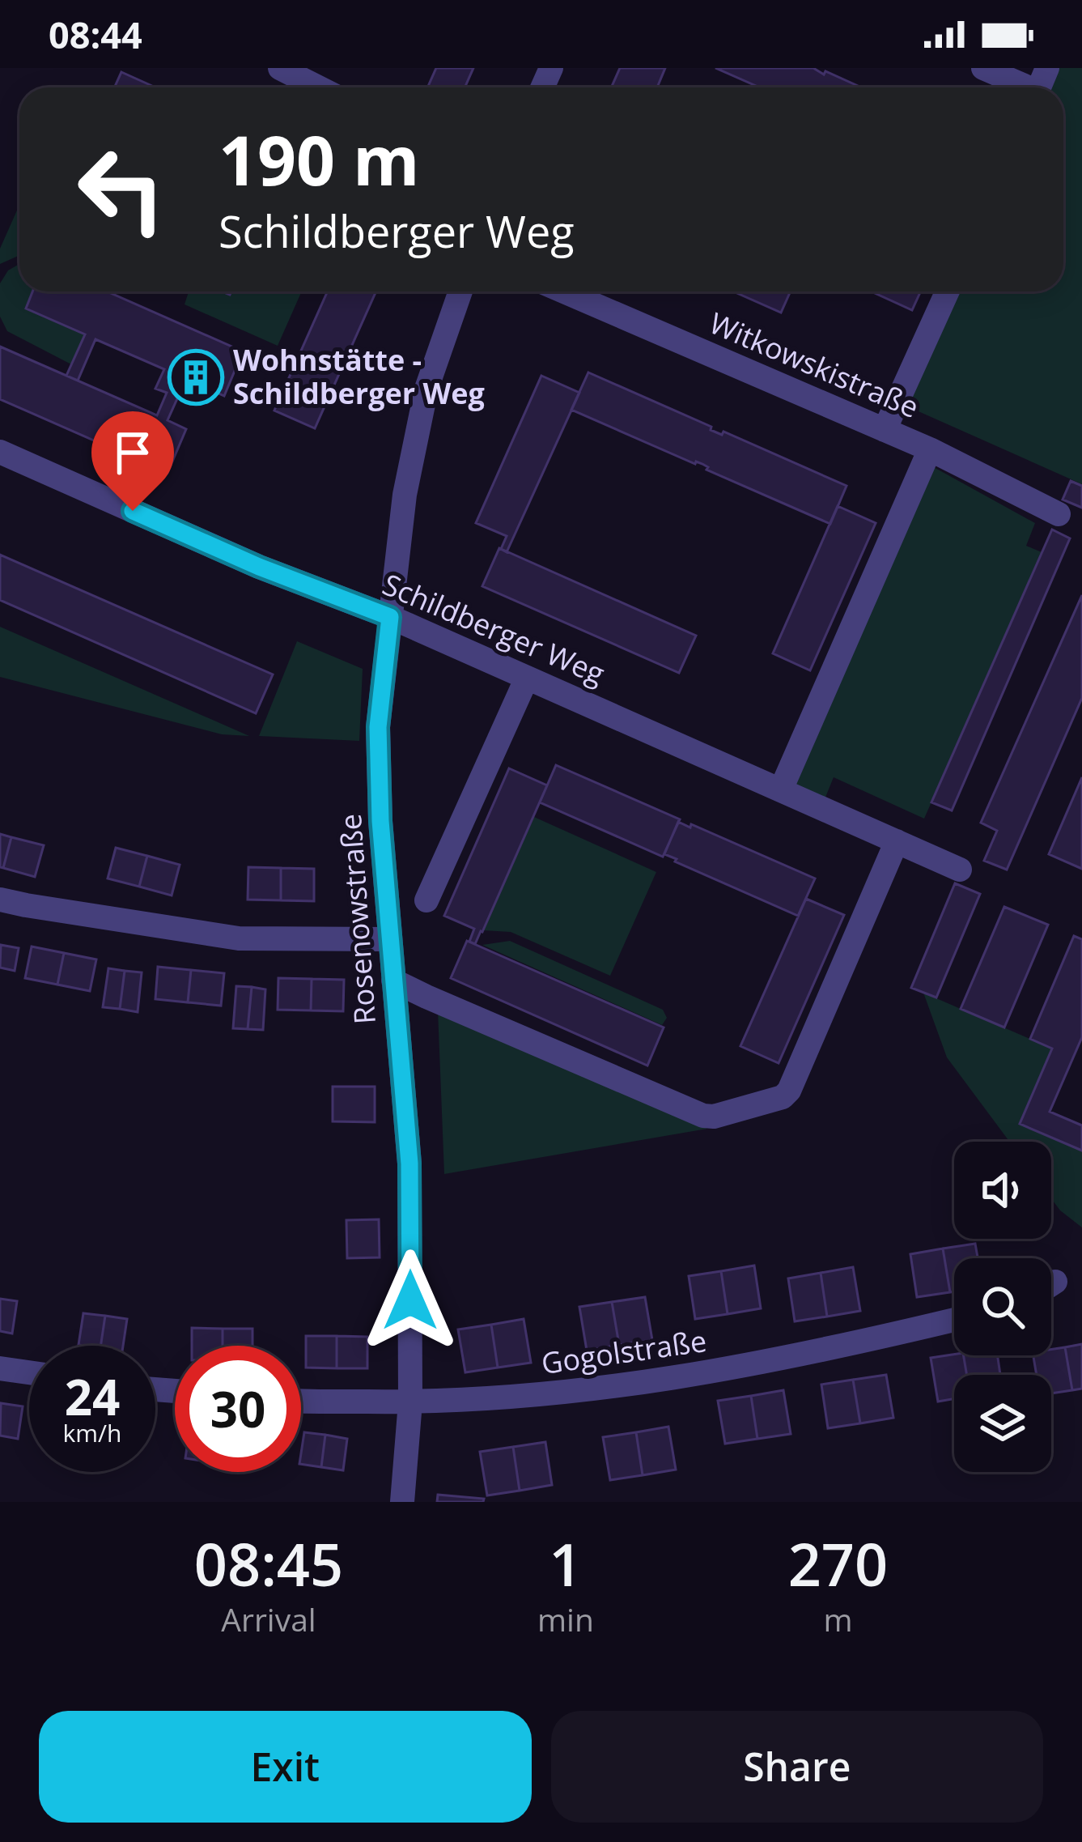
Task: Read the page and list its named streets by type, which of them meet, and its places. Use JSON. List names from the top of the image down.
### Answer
{
  "streets": {
    "street": [
      "Witkowskistraße",
      "Schildberger Weg",
      "Rosenowstraße",
      "Gogolstraße"
    ]
  },
  "crossings": [
    ["Schildberger Weg", "Rosenowstraße"],
    ["Rosenowstraße", "Gogolstraße"]
  ],
  "places": {
    "building": ["Wohnstätte - Schildberger Weg"]
  },
  "page": {
    "status": "08:44",
    "turn": ["190 m", "Schildberger Weg"],
    "speed": "24 km/h",
    "limit": "30",
    "eta": [
      "08:45",
      "Arrival",
      "1",
      "min",
      "270",
      "m"
    ],
    "buttons": ["Exit", "Share"]
  }
}
